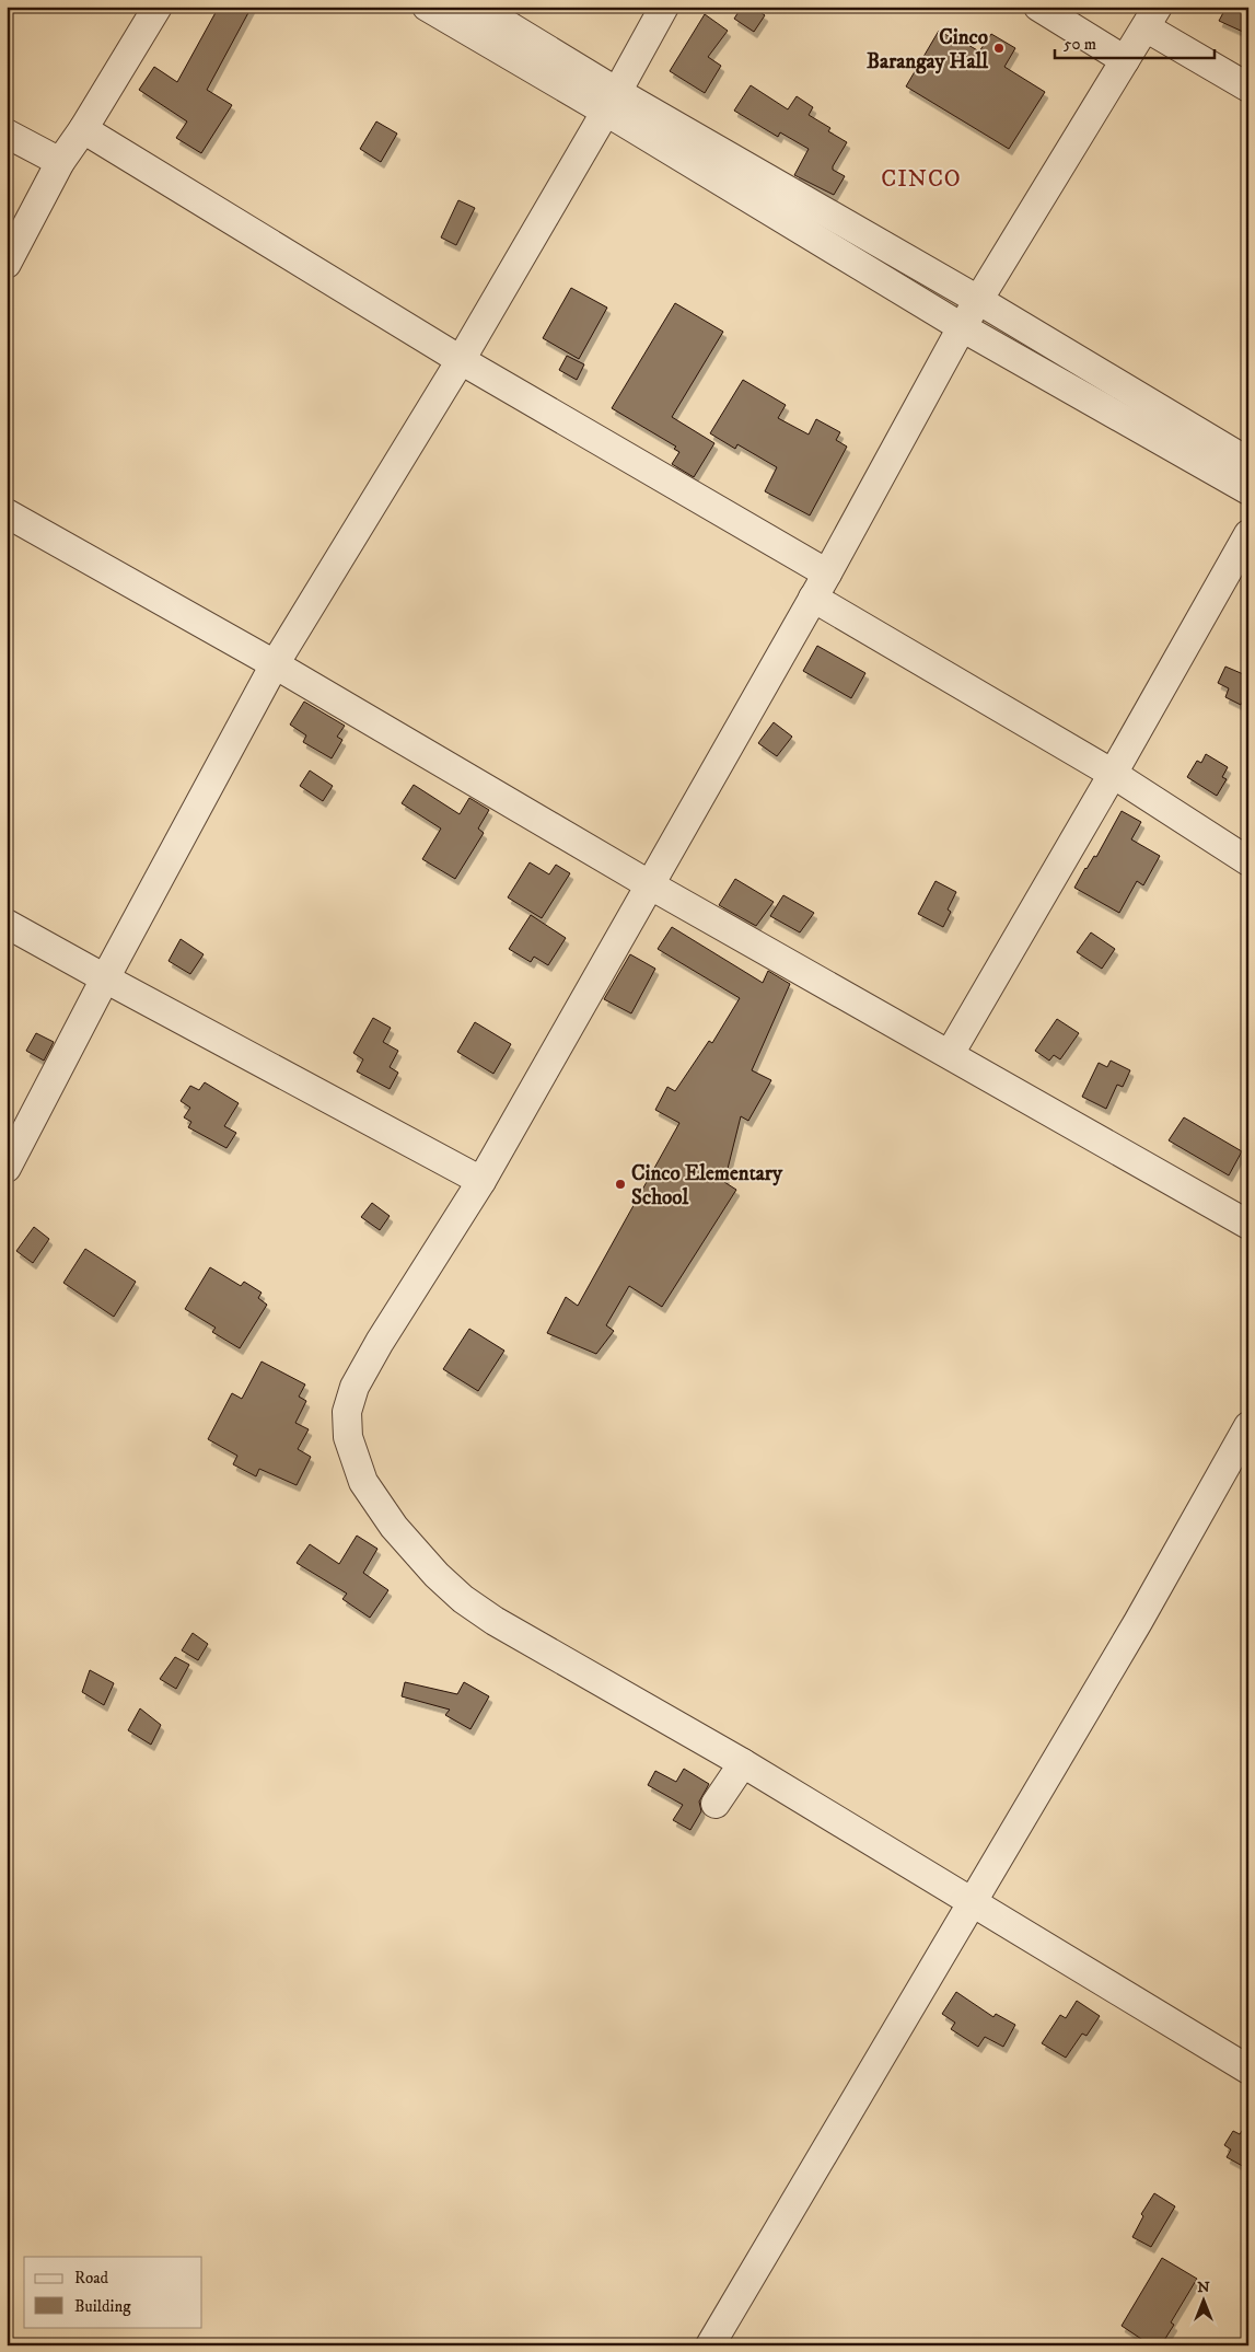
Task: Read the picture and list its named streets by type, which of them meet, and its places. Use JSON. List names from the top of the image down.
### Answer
{
  "districts": ["CINCO"],
  "places": ["Cinco Barangay Hall", "Cinco Elementary School"],
  "legend": ["Road", "Building"],
  "scale_bar": "50 m",
  "north": "top"
}
